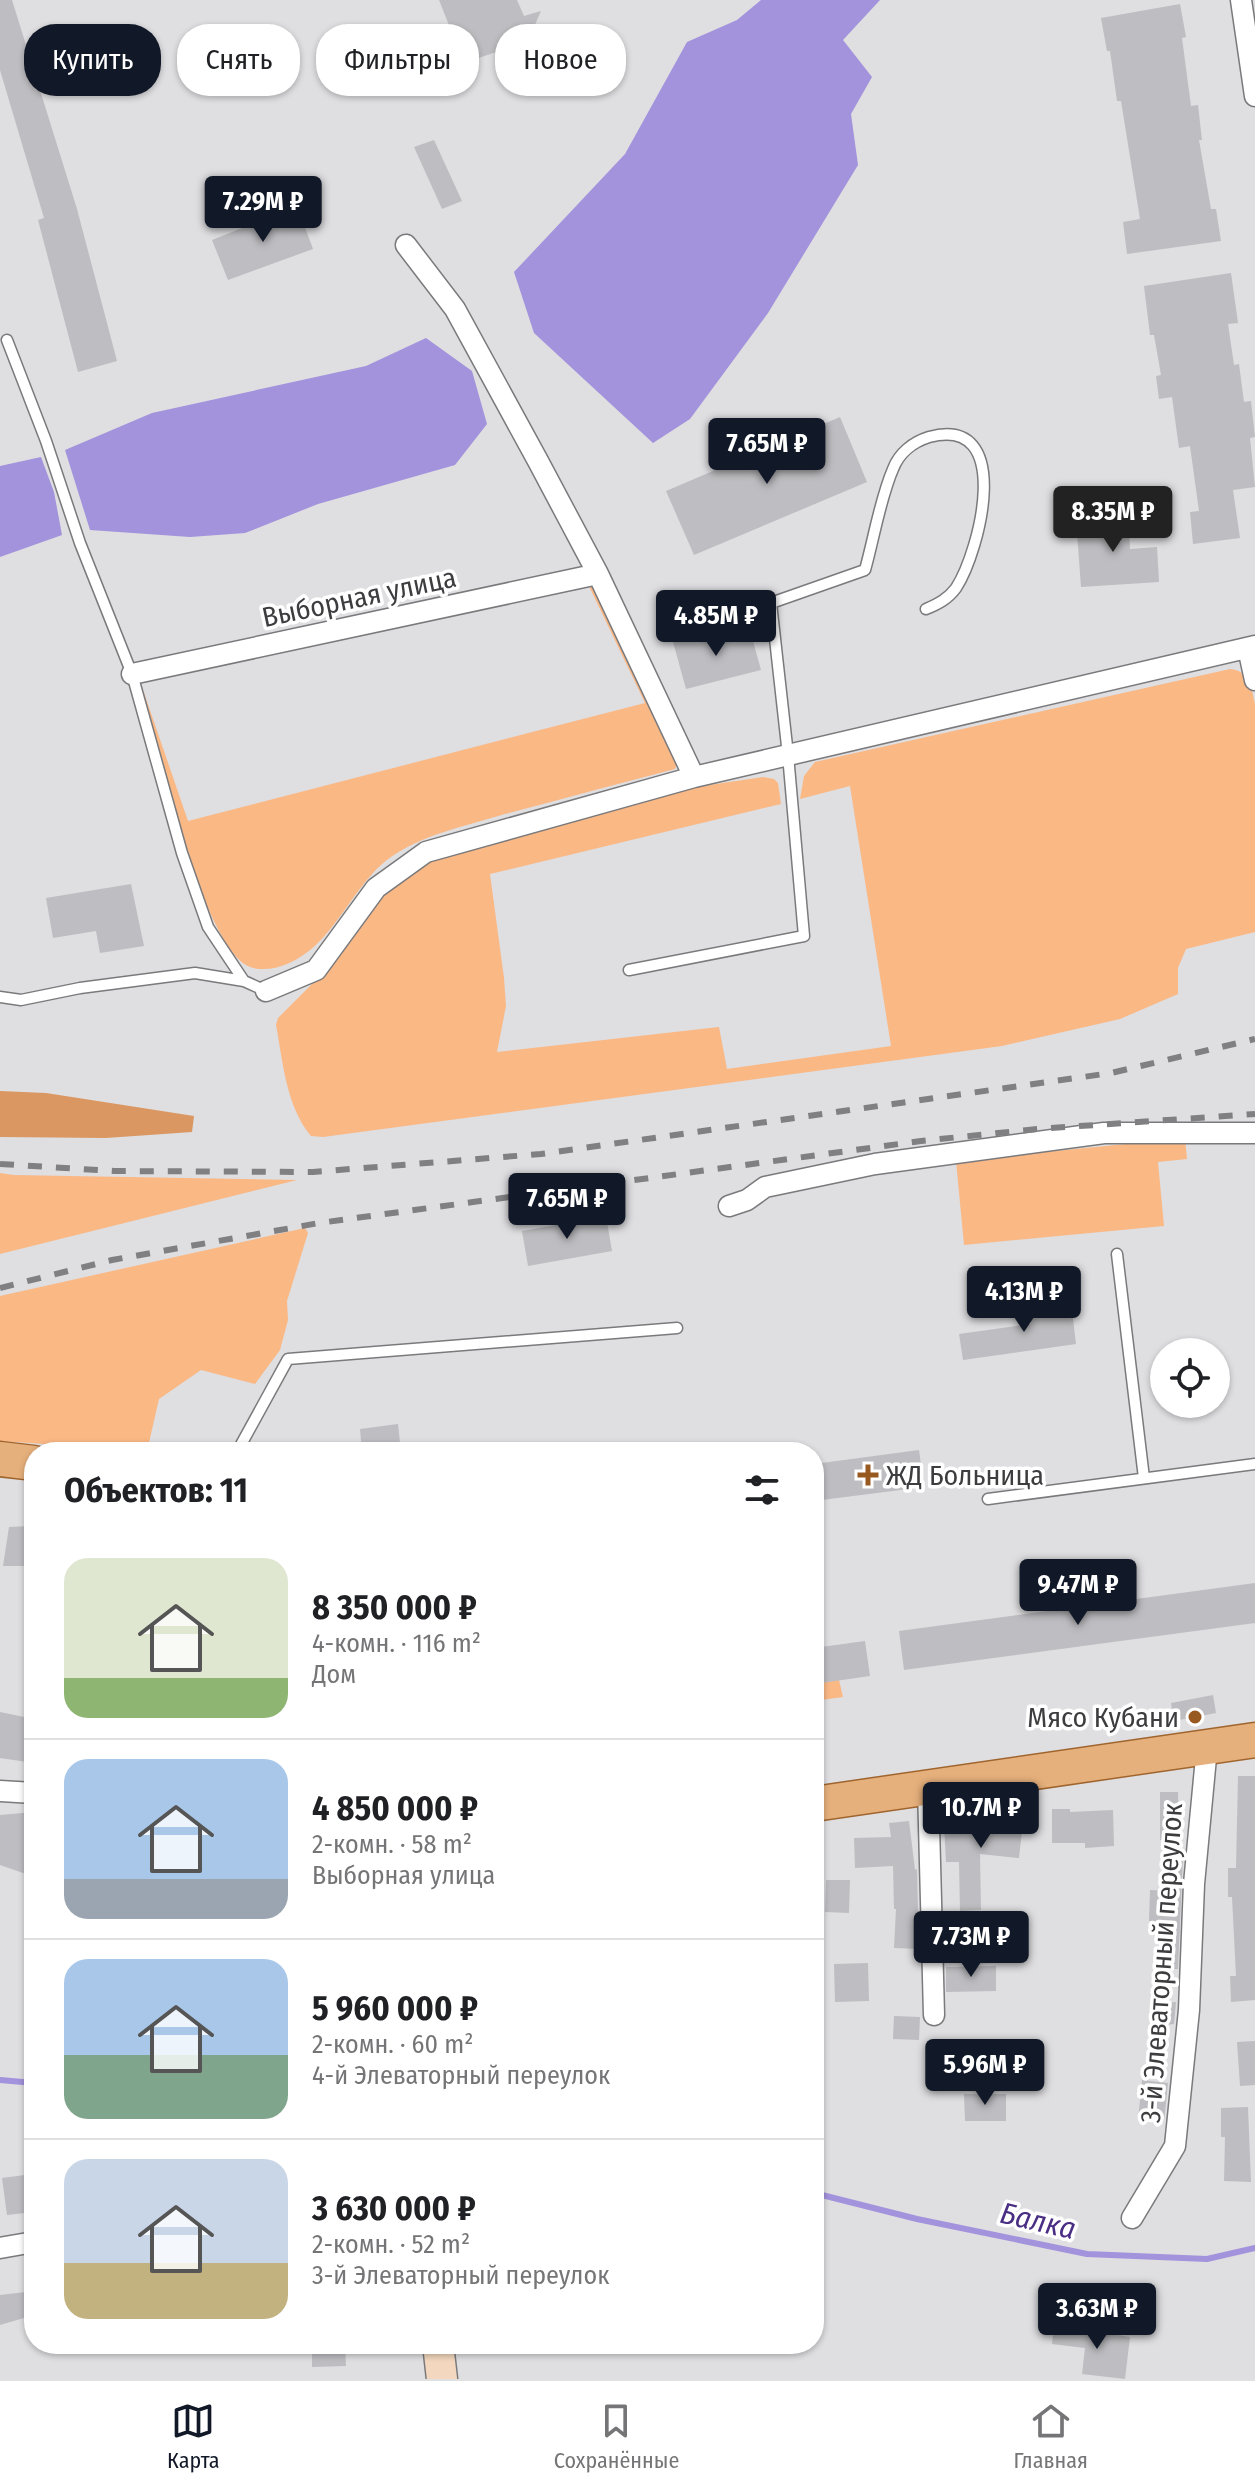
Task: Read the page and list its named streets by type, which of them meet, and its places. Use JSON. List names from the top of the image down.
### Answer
{
  "streets": {
    "street": ["Выборная улица", "3-й Элеваторный переулок"]
  },
  "water": ["Балка"],
  "places": {
    "health": ["ЖД Больница"],
    "other": ["Мясо Кубани"]
  },
  "page": {
    "chip": [
      "Купить",
      "Снять",
      "Фильтры",
      "Новое"
    ],
    "price": [
      "7.29M ₽",
      "7.65M ₽",
      "8.35M ₽",
      "4.85M ₽",
      "7.65M ₽",
      "4.13M ₽",
      "9.47M ₽",
      "10.7M ₽",
      "7.73M ₽",
      "5.96M ₽",
      "3.63M ₽"
    ],
    "heading": "Объектов: 11",
    "list": [
      {
        "name": "8 350 000 ₽",
        "note": "4-комн. · 116 m² · Дом"
      },
      {
        "name": "4 850 000 ₽",
        "note": "2-комн. · 58 m² · Выборная улица"
      },
      {
        "name": "5 960 000 ₽",
        "note": "2-комн. · 60 m² · 4-й Элеваторный переулок"
      },
      {
        "name": "3 630 000 ₽",
        "note": "2-комн. · 52 m² · 3-й Элеваторный переулок"
      }
    ],
    "tabs": ["Карта", "Сохранённые", "Главная"]
  }
}
